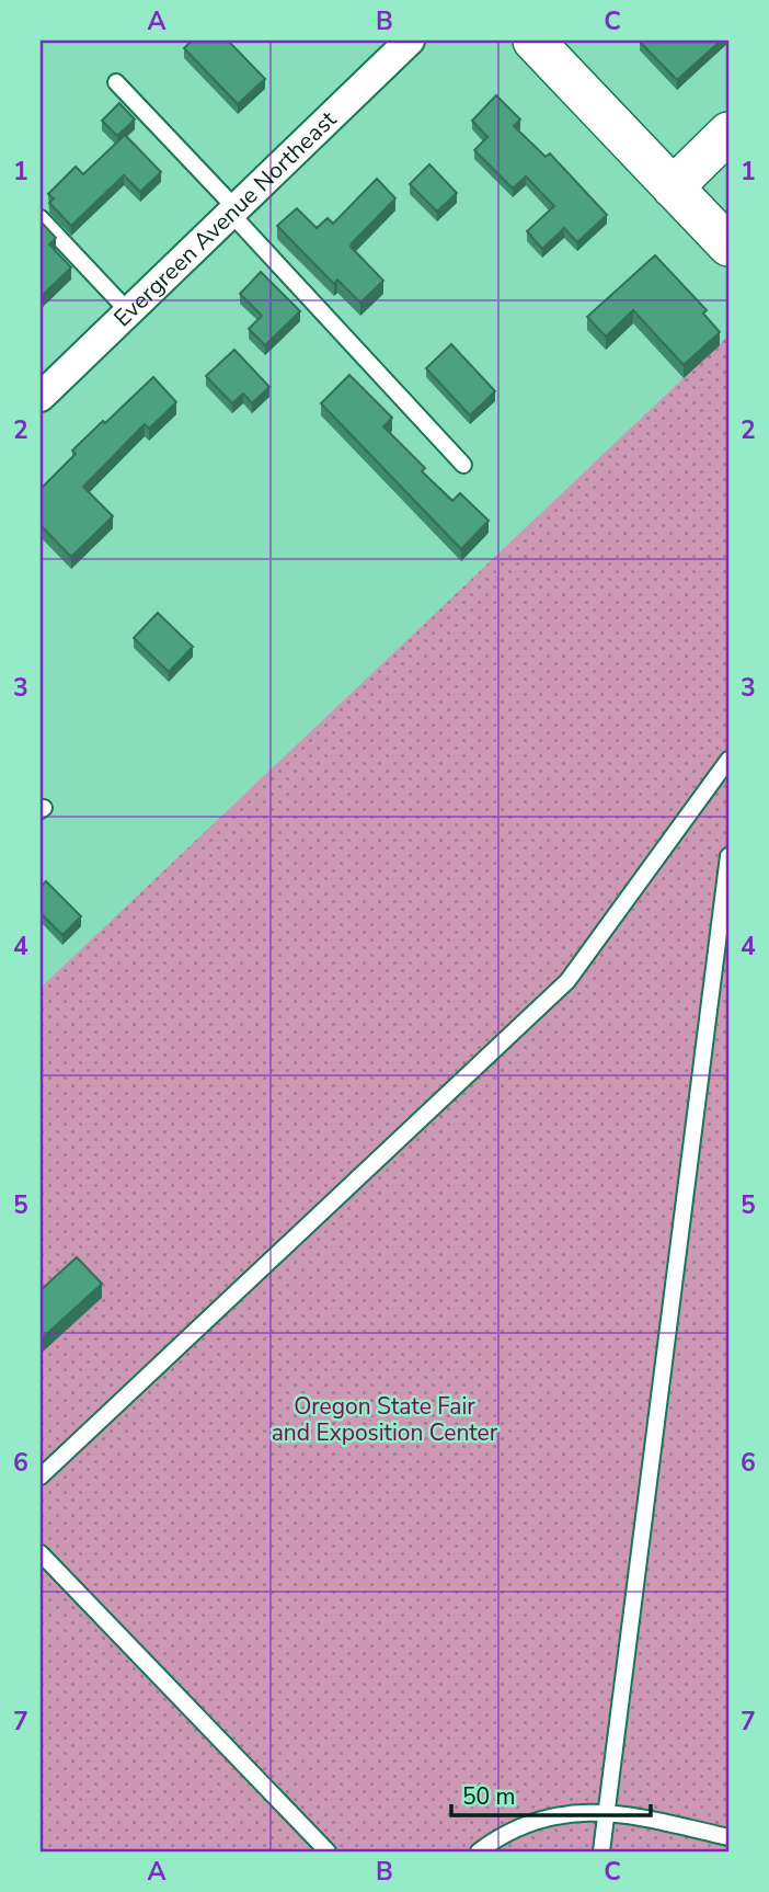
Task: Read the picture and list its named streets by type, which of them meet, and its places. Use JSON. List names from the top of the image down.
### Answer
{
  "streets": {
    "street": ["Evergreen Avenue Northeast"]
  },
  "parks": ["Oregon State Fair and Exposition Center"],
  "scale_bar": "50 m",
  "grid": {
    "columns": ["A", "B", "C"],
    "rows": [
      "1",
      "2",
      "3",
      "4",
      "5",
      "6",
      "7"
    ]
  }
}
